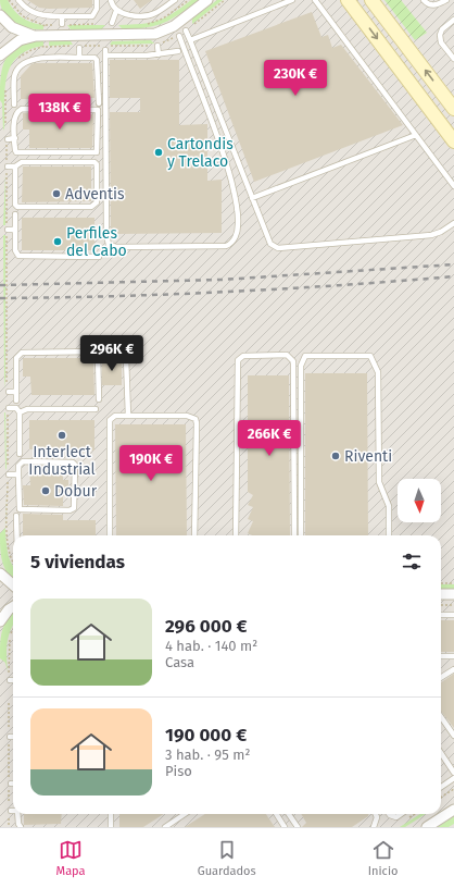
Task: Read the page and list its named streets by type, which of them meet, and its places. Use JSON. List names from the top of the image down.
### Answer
{
  "places": [
    "Cartondis y Trelaco",
    "Adventis",
    "Perfiles del Cabo",
    "Interlect Industrial",
    "Riventi",
    "Dobur"
  ],
  "north": "bottom",
  "page": {
    "price": [
      "230K €",
      "138K €",
      "296K €",
      "266K €",
      "190K €"
    ],
    "heading": "5 viviendas",
    "list": [
      {
        "name": "296 000 €",
        "note": "4 hab. · 140 m² · Casa"
      },
      {
        "name": "190 000 €",
        "note": "3 hab. · 95 m² · Piso"
      }
    ],
    "tabs": ["Mapa", "Guardados", "Inicio"]
  }
}
